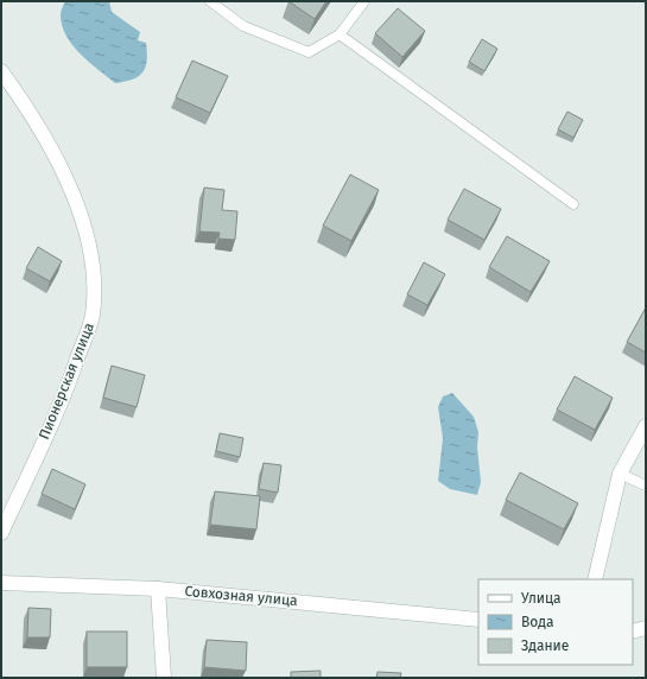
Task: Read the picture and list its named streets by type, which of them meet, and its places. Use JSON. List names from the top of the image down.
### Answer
{
  "streets": {
    "street": ["Пионерская улица", "Совхозная улица"]
  },
  "legend": ["Улица", "Вода", "Здание"]
}
